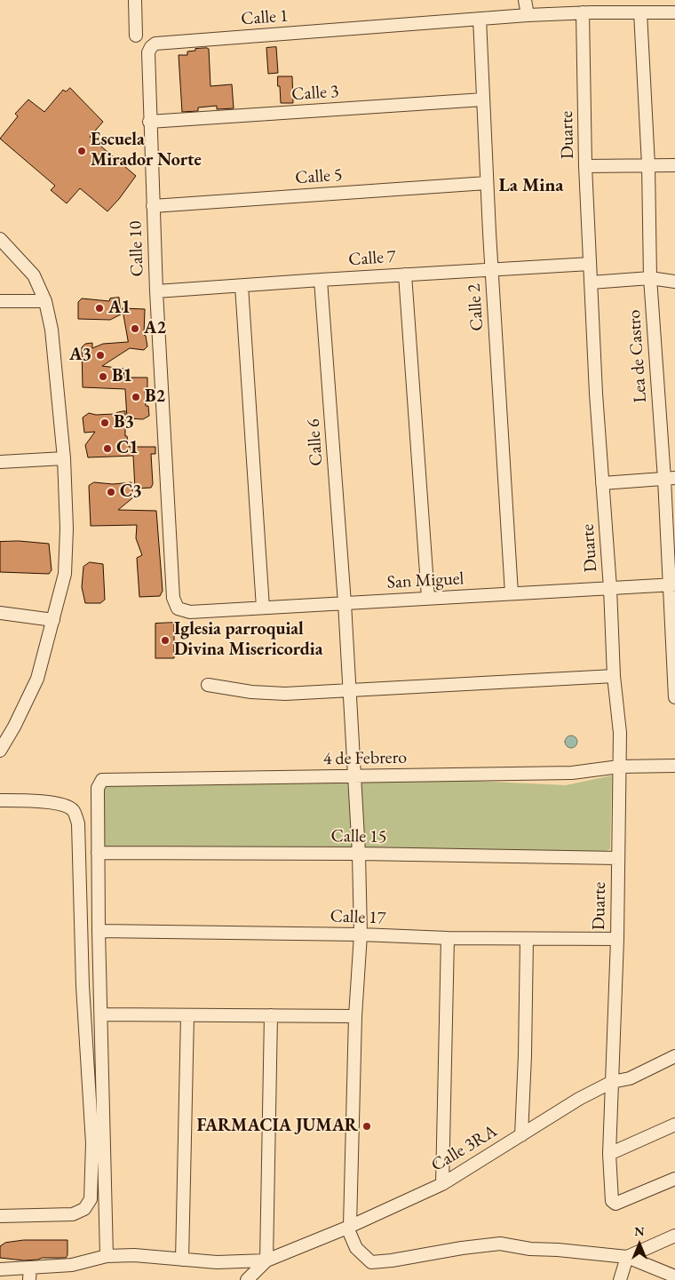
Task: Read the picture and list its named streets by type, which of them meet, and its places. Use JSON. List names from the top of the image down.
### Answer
{
  "streets": {
    "street": [
      "Calle 1",
      "Calle 3",
      "Duarte",
      "Calle 5",
      "Calle 10",
      "Calle 7",
      "Calle 2",
      "Lea de Castro",
      "Calle 6",
      "San Miguel",
      "4 de Febrero",
      "Calle 15",
      "Calle 17",
      "Calle 3RA"
    ]
  },
  "crossings": [
    ["Calle 1", "Duarte"],
    ["Calle 1", "Calle 10"],
    ["Calle 1", "Calle 2"],
    ["Calle 1", "Lea de Castro"],
    ["Calle 3", "Calle 10"],
    ["Calle 3", "Calle 2"],
    ["Duarte", "Calle 7"],
    ["Duarte", "San Miguel"],
    ["Duarte", "4 de Febrero"],
    ["Duarte", "Calle 15"],
    ["Duarte", "Calle 17"],
    ["Duarte", "Calle 3RA"],
    ["Calle 5", "Calle 10"],
    ["Calle 5", "Calle 2"],
    ["Calle 10", "Calle 7"],
    ["Calle 10", "San Miguel"],
    ["Calle 7", "Calle 2"],
    ["Calle 7", "Calle 6"],
    ["Calle 2", "San Miguel"],
    ["Lea de Castro", "San Miguel"],
    ["Calle 6", "San Miguel"],
    ["Calle 6", "4 de Febrero"],
    ["Calle 6", "Calle 15"],
    ["Calle 6", "Calle 17"],
    ["Calle 6", "Calle 3RA"],
    ["4 de Febrero", "Calle 15"]
  ],
  "districts": ["La Mina"],
  "places": [
    "Escuela Mirador Norte",
    "A1",
    "A2",
    "A3",
    "B1",
    "B2",
    "B3",
    "C1",
    "C3",
    "Iglesia parroquial Divina Misericordia",
    "FARMACIA JUMAR"
  ],
  "north": "top"
}
